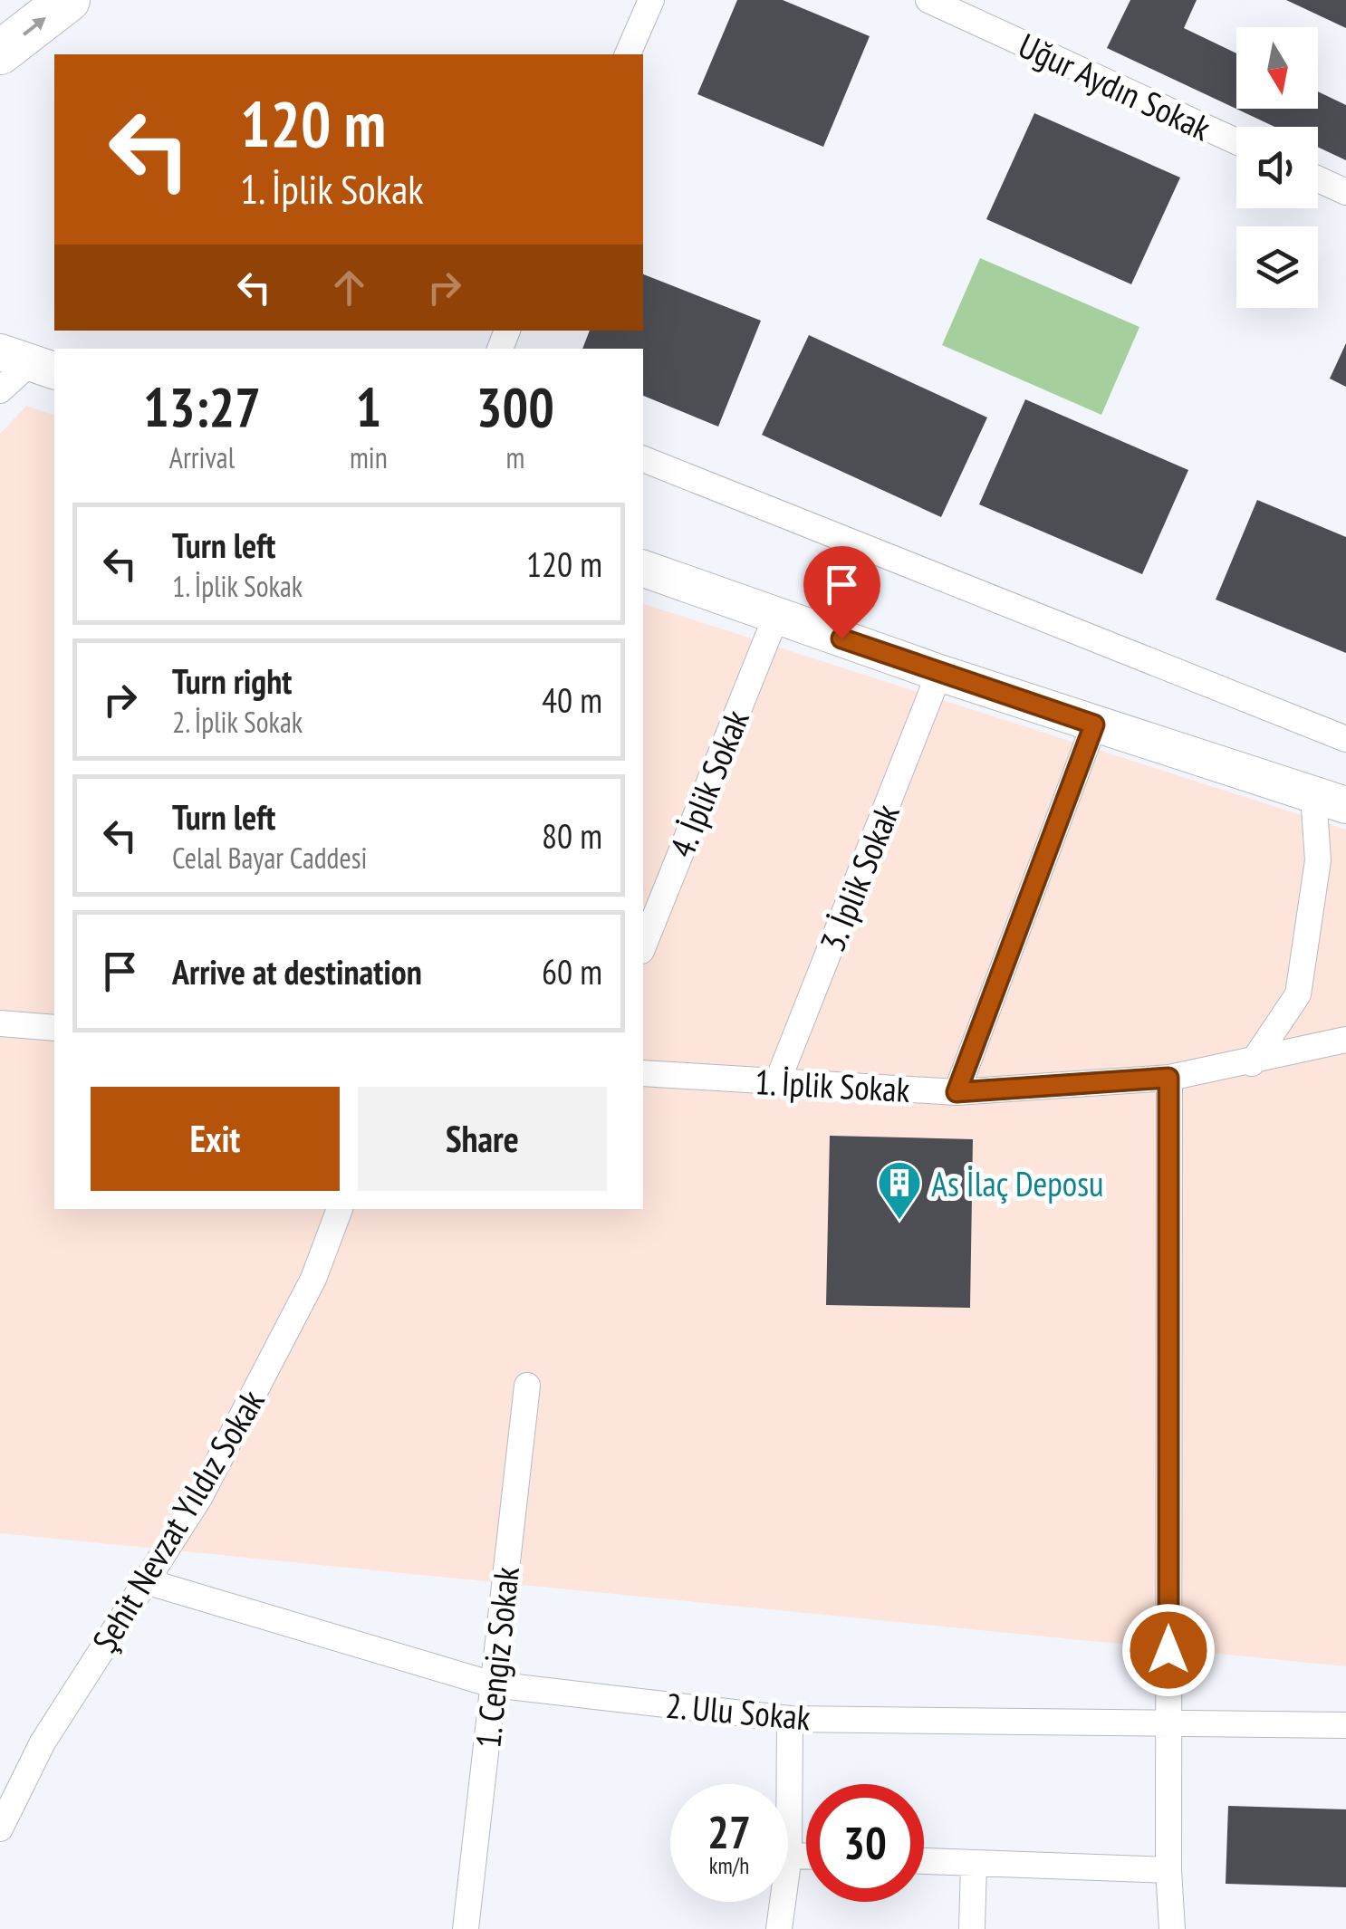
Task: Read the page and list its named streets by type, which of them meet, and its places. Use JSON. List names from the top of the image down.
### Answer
{
  "streets": {
    "street": [
      "Uğur Aydın Sokak",
      "4. İplik Sokak",
      "3. İplik Sokak",
      "1. İplik Sokak",
      "Şehit Nevzat Yıldız Sokak",
      "1. Cengiz Sokak",
      "2. Ulu Sokak"
    ]
  },
  "crossings": [
    ["3. İplik Sokak", "1. İplik Sokak"],
    ["Şehit Nevzat Yıldız Sokak", "2. Ulu Sokak"],
    ["1. Cengiz Sokak", "2. Ulu Sokak"]
  ],
  "places": {
    "building": ["As İlaç Deposu"]
  },
  "north": "bottom",
  "page": {
    "turn": ["120 m", "1. İplik Sokak"],
    "eta": [
      "13:27",
      "Arrival",
      "1",
      "min",
      "300",
      "m"
    ],
    "list": [
      {
        "name": "Turn left",
        "note": "1. İplik Sokak",
        "value": "120 m"
      },
      {
        "name": "Turn right",
        "note": "2. İplik Sokak",
        "value": "40 m"
      },
      {
        "name": "Turn left",
        "note": "Celal Bayar Caddesi",
        "value": "80 m"
      },
      {
        "name": "Arrive at destination",
        "value": "60 m"
      }
    ],
    "buttons": ["Exit", "Share"],
    "speed": "27 km/h",
    "limit": "30"
  }
}
